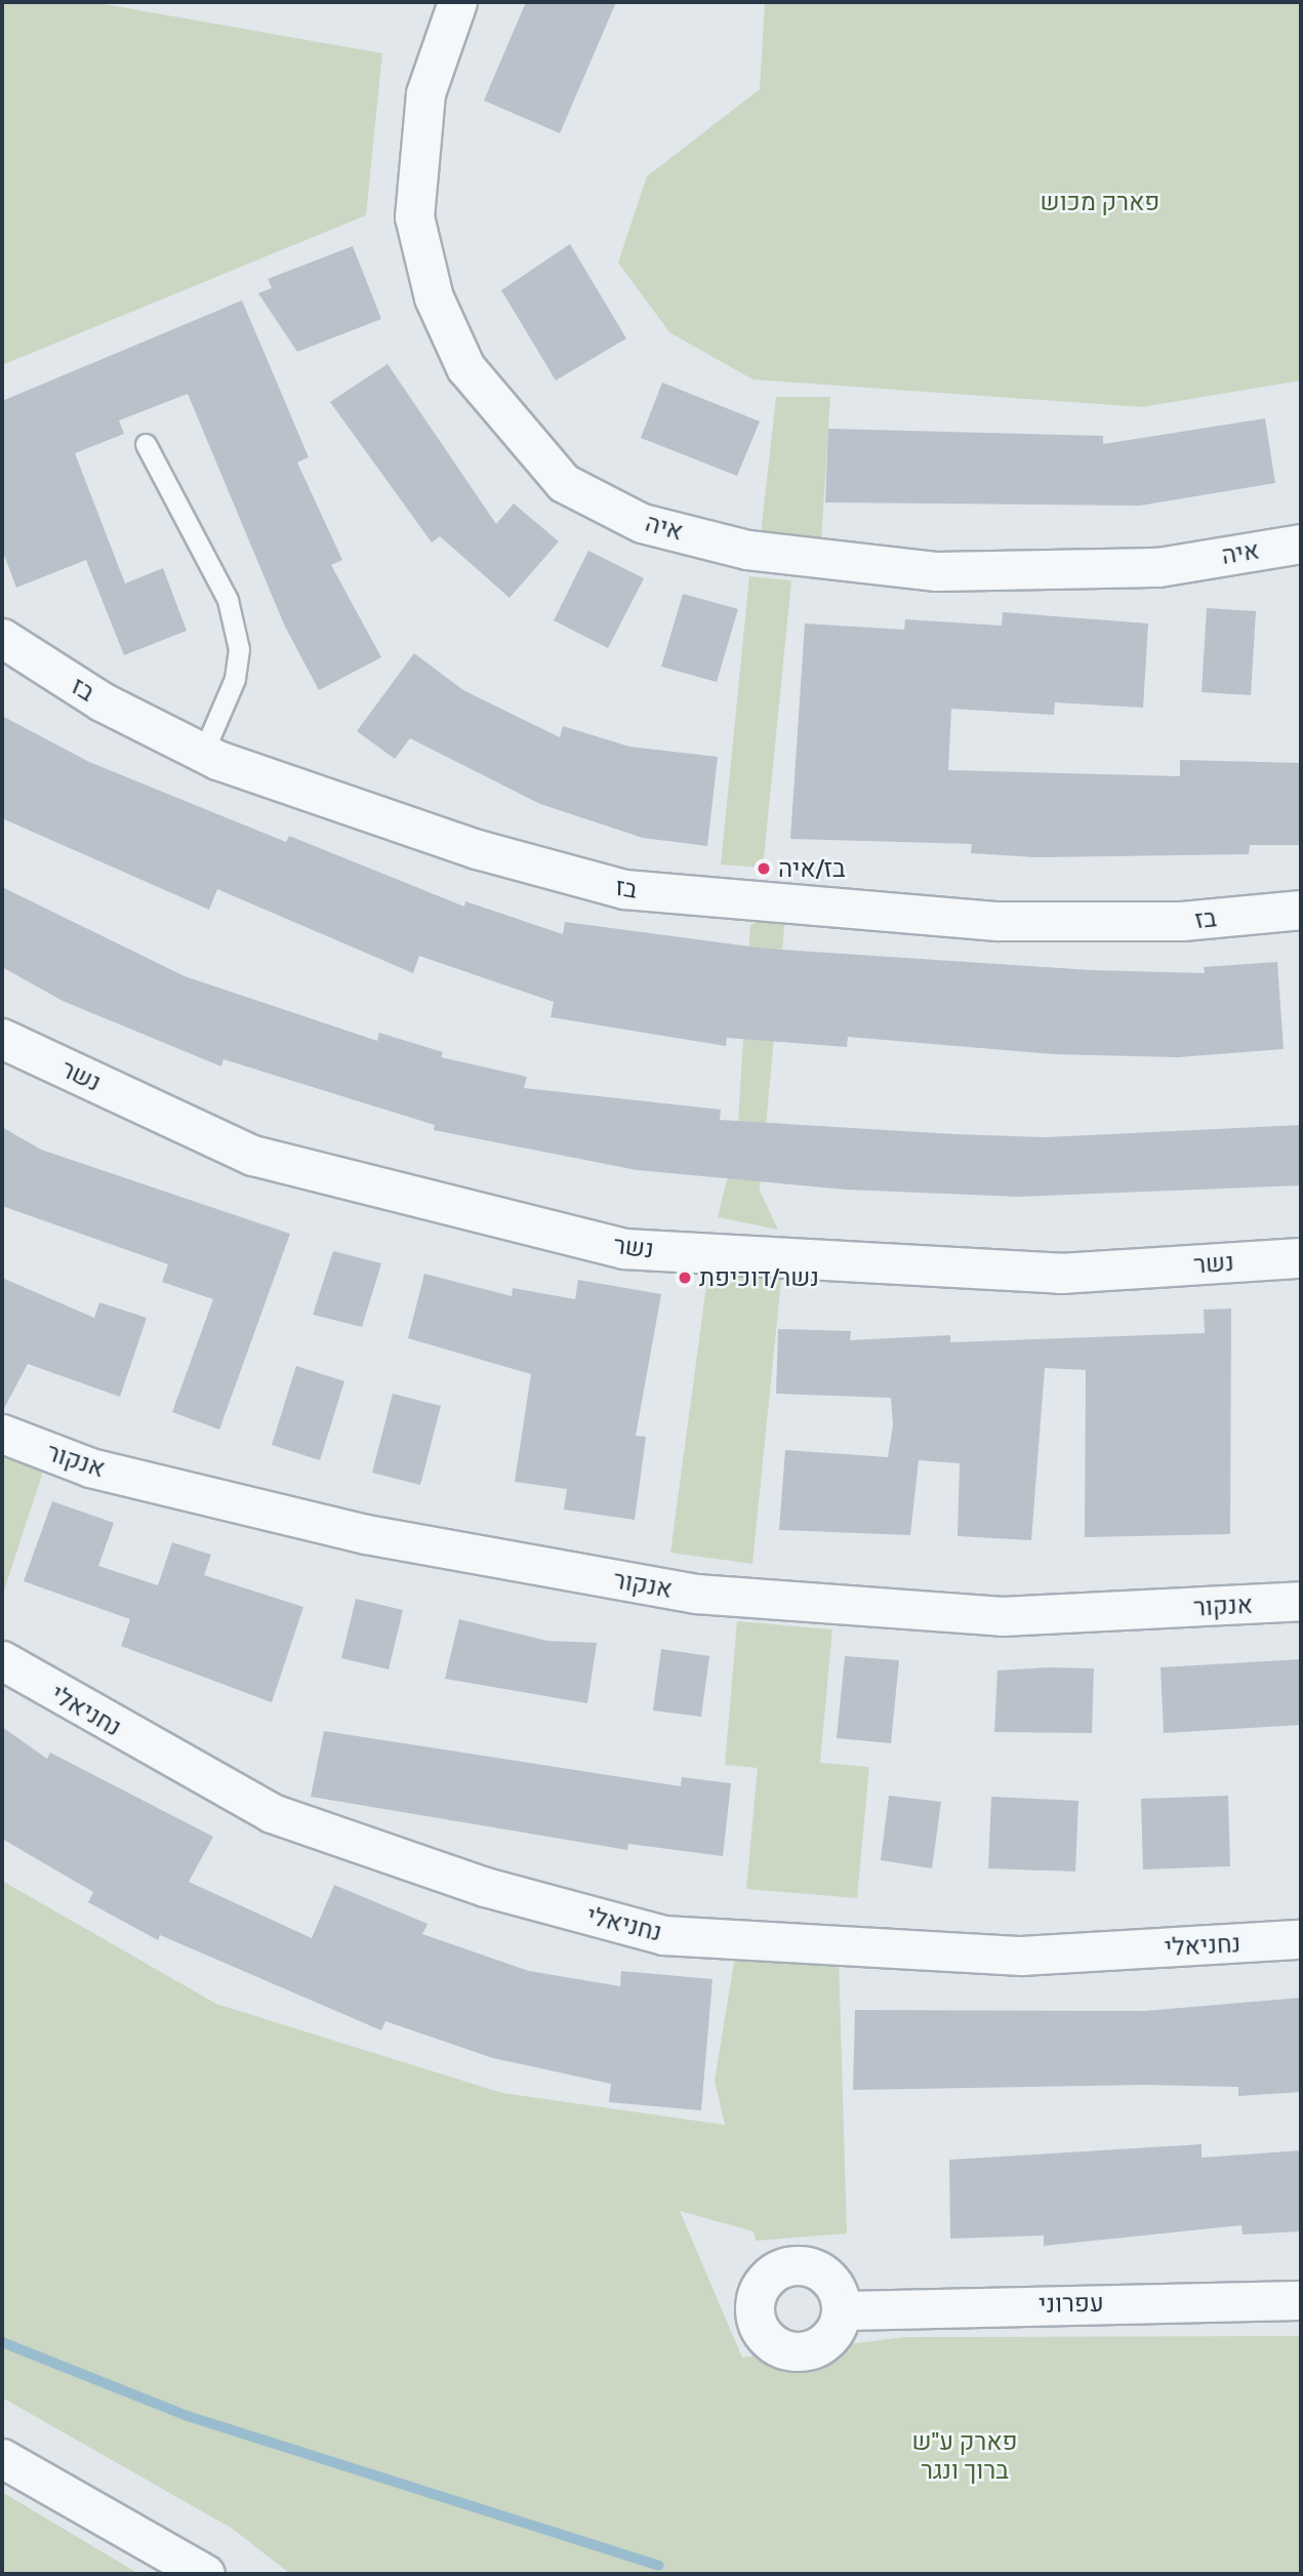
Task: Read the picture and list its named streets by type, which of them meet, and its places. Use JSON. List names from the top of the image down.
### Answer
{
  "streets": {
    "street": [
      "איה",
      "בז",
      "נשר",
      "אנקור",
      "נחניאלי",
      "עפרוני"
    ]
  },
  "parks": ["פארק מכוש", "פארק ע\"ש ברוך ונגר"],
  "places": ["בז/איה", "נשר/דוכיפת"]
}
